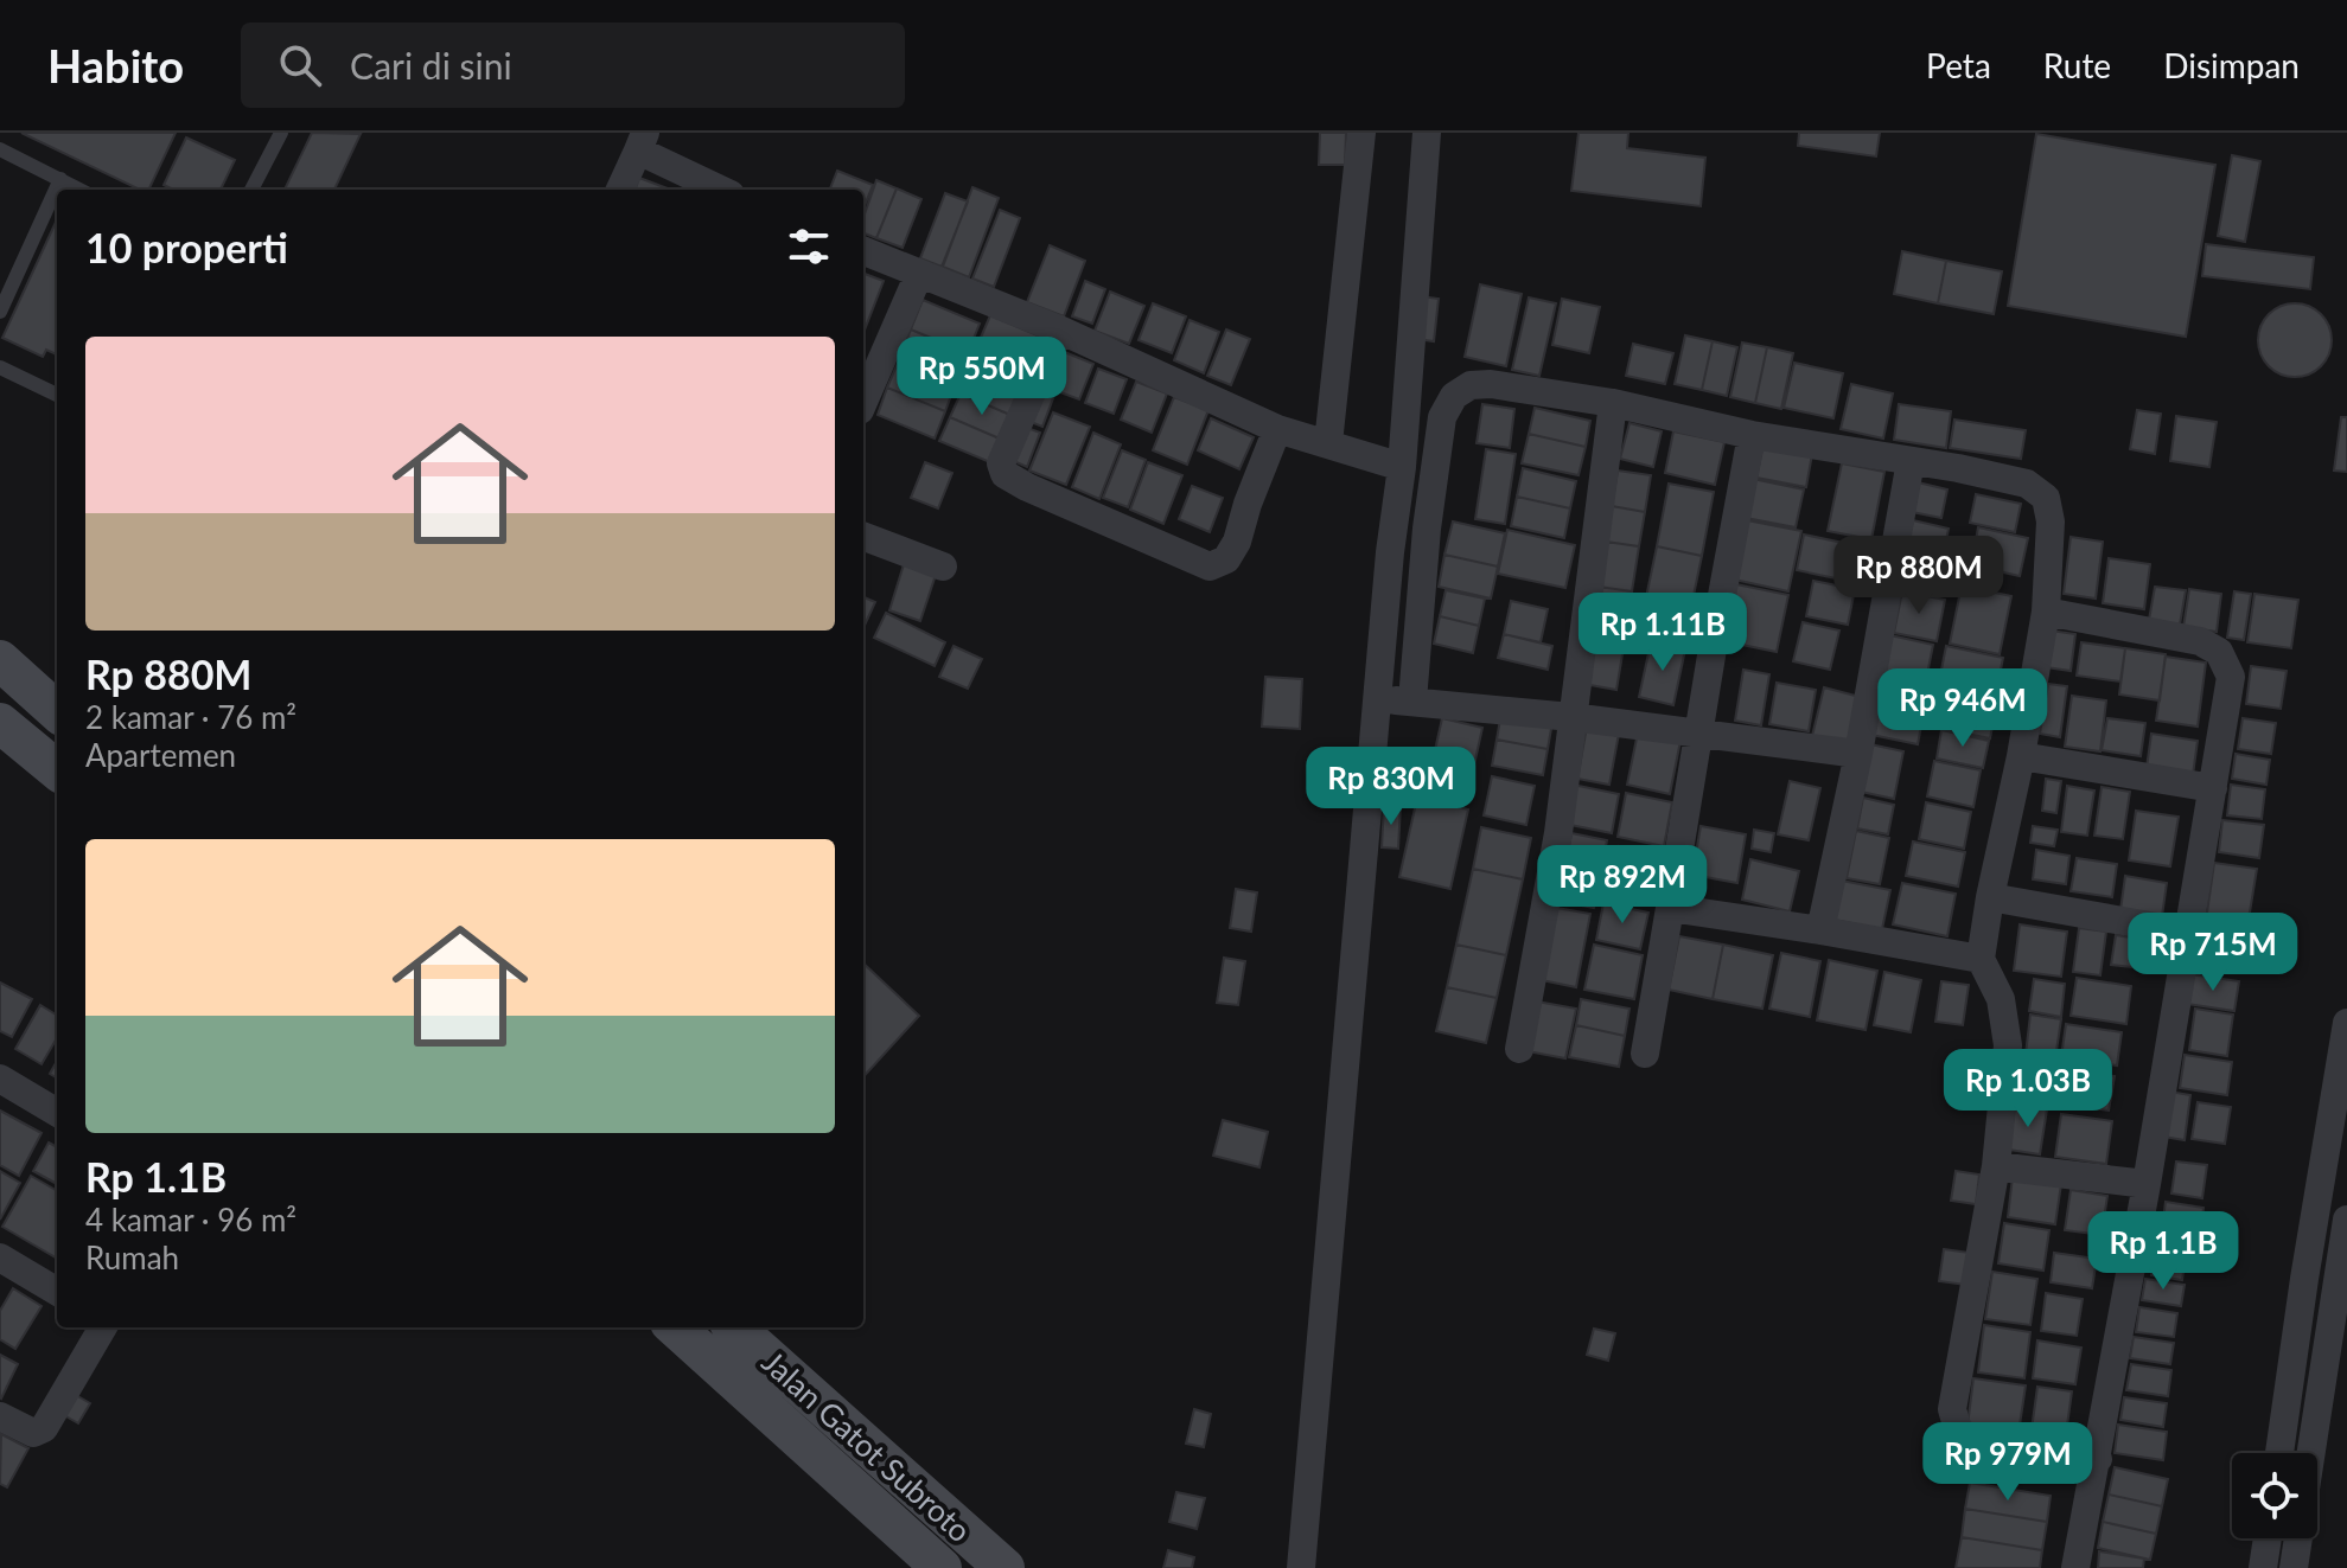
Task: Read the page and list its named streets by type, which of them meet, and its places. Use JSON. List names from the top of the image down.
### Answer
{
  "streets": {
    "street": ["Jalan Gatot Subroto"]
  },
  "page": {
    "header": "Habito",
    "search": "Cari di sini",
    "nav": ["Peta", "Rute", "Disimpan"],
    "heading": "10 properti",
    "list": [
      {
        "name": "Rp 880M",
        "note": "2 kamar · 76 m² · Apartemen"
      },
      {
        "name": "Rp 1.1B",
        "note": "4 kamar · 96 m² · Rumah"
      }
    ],
    "price": [
      "Rp 550M",
      "Rp 880M",
      "Rp 1.11B",
      "Rp 946M",
      "Rp 830M",
      "Rp 892M",
      "Rp 715M",
      "Rp 1.03B",
      "Rp 1.1B",
      "Rp 979M"
    ]
  }
}
